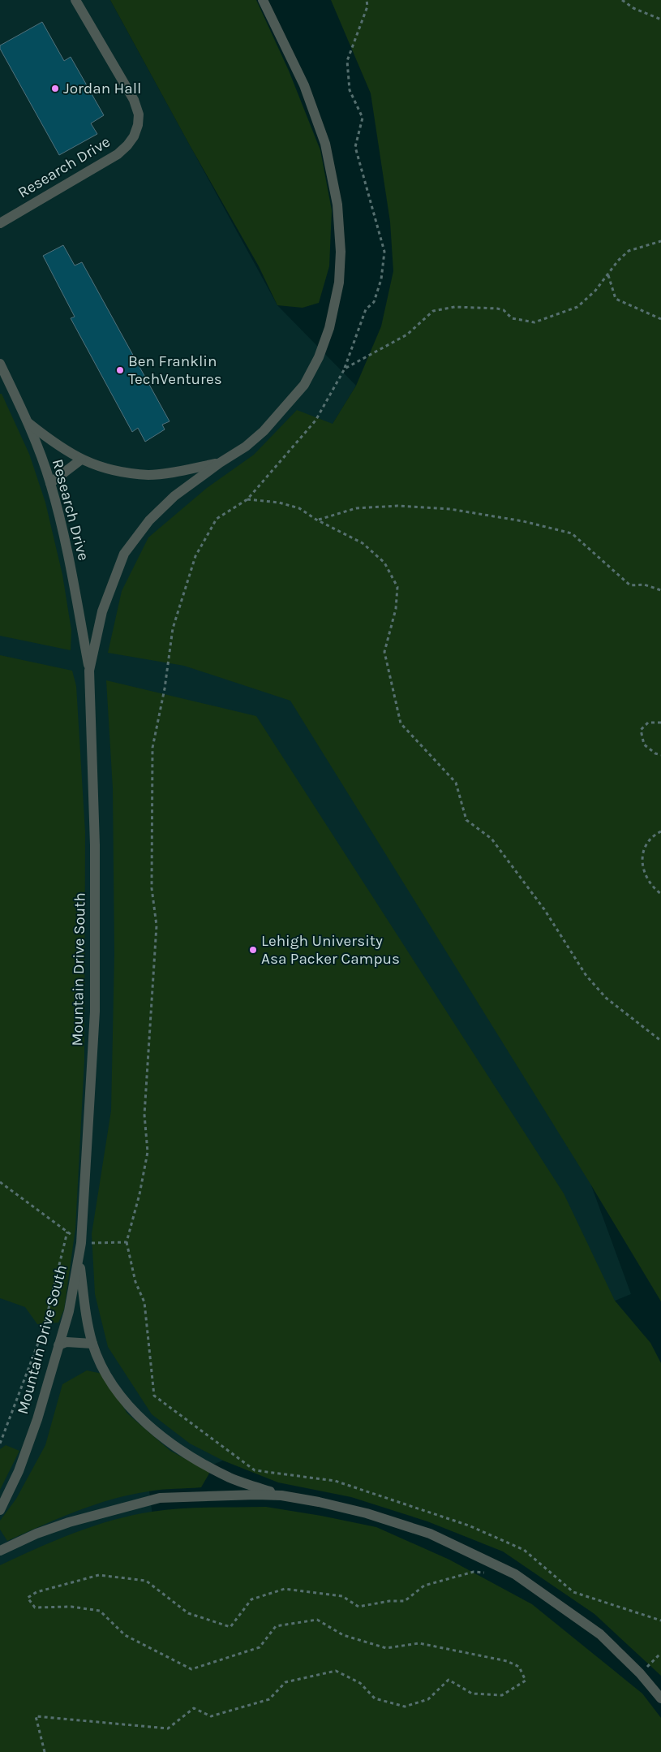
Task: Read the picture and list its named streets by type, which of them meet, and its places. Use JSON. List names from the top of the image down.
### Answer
{
  "streets": {
    "street": ["Research Drive", "Mountain Drive South"]
  },
  "crossings": [
    ["Research Drive", "Mountain Drive South"]
  ],
  "places": ["Jordan Hall", "Ben Franklin TechVentures", "Lehigh University Asa Packer Campus"]
}
